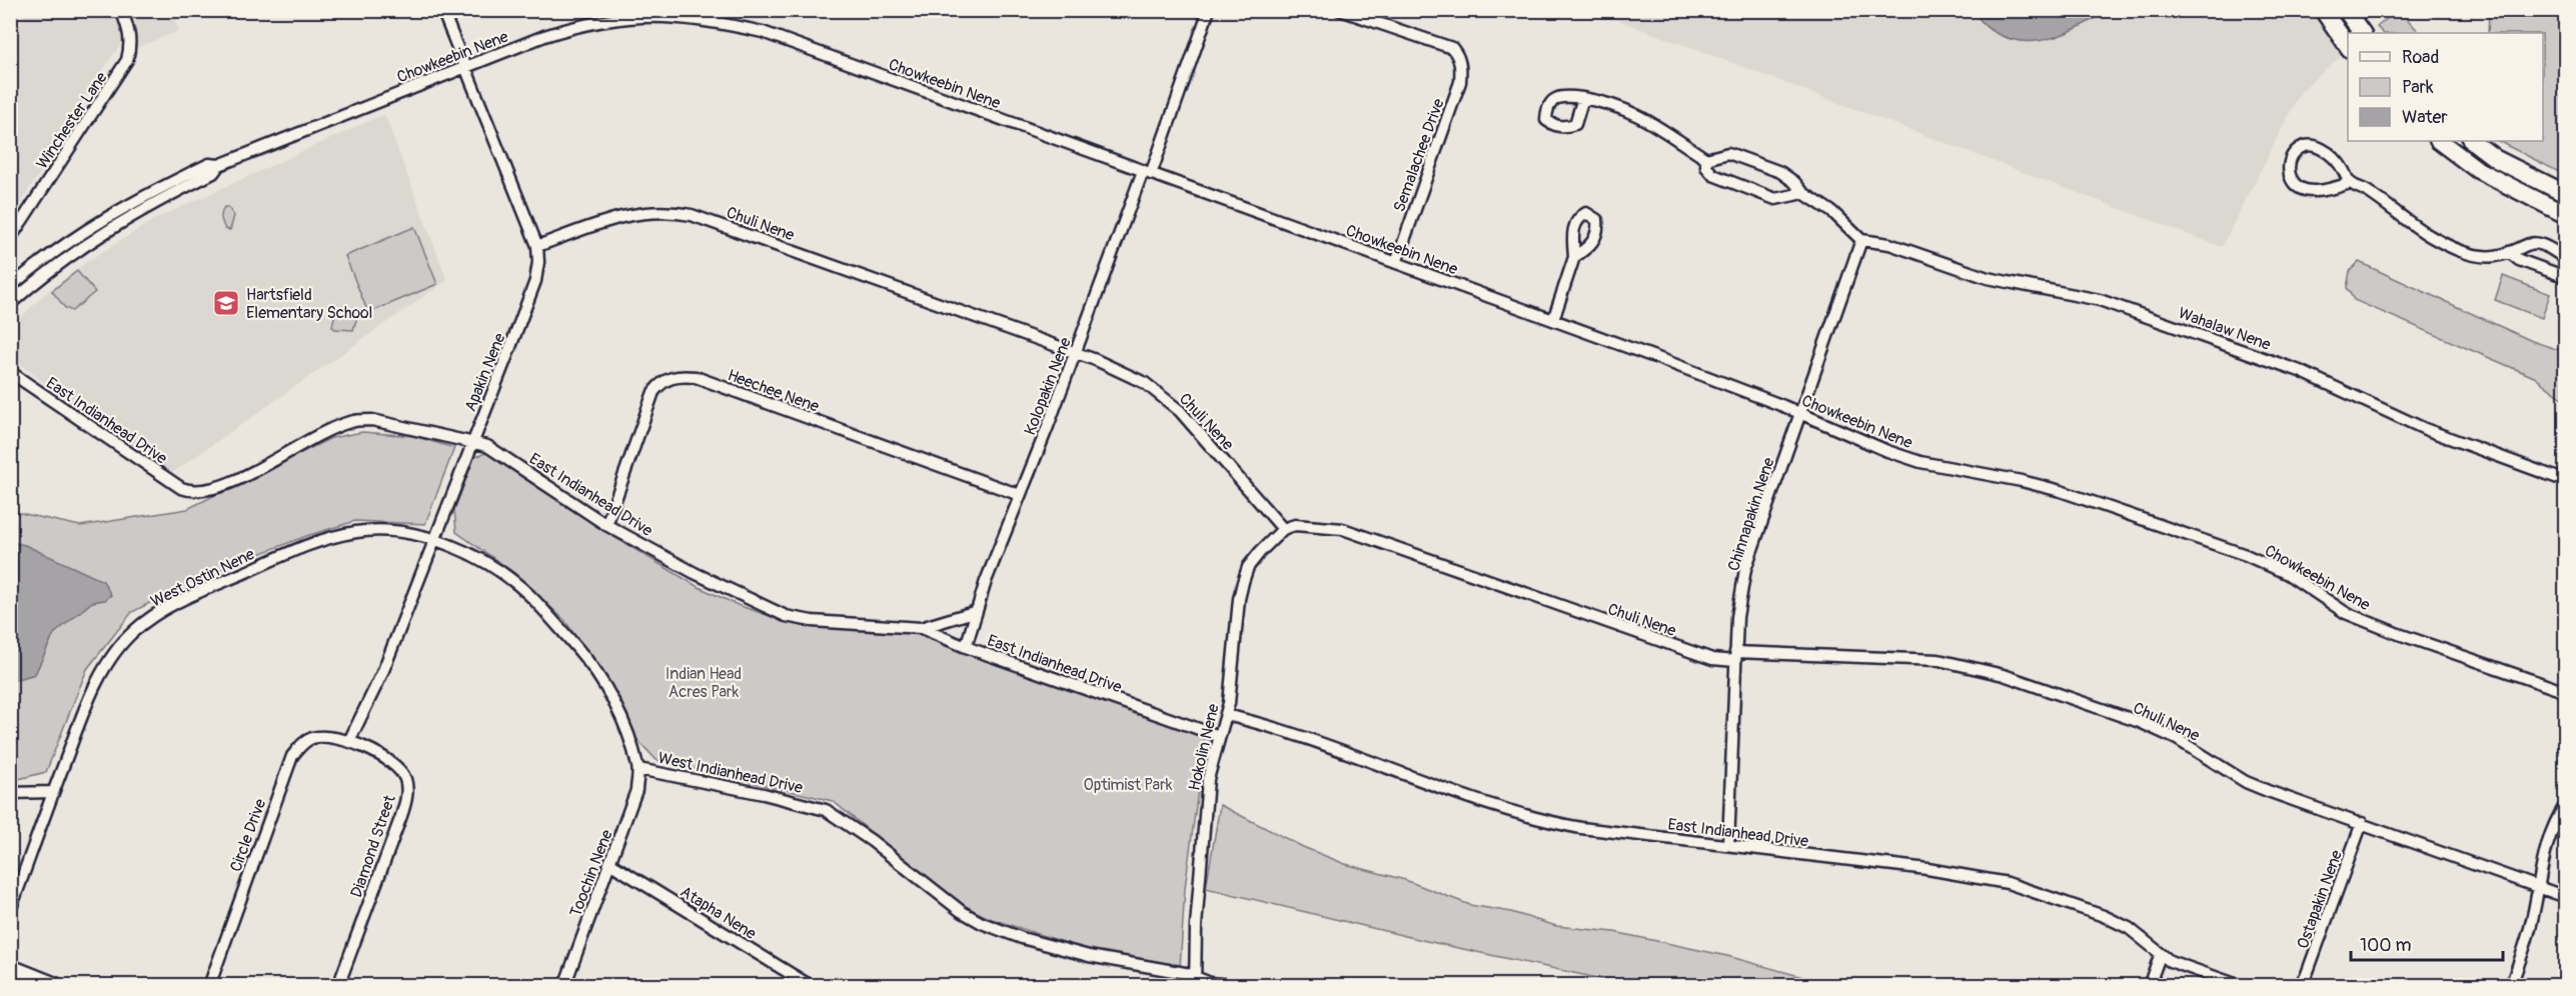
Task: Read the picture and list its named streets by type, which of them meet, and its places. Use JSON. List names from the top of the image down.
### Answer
{
  "streets": {
    "street": [
      "Chowkeebin Nene",
      "Winchester Lane",
      "Semalachee Drive",
      "Chuli Nene",
      "Wahalaw Nene",
      "Apakin Nene",
      "Kolopakin Nene",
      "Heechee Nene",
      "East Indianhead Drive",
      "Chinnapakin Nene",
      "West Ostin Nene",
      "Hokolin Nene",
      "West Indianhead Drive",
      "Circle Drive",
      "Diamond Street",
      "Toochin Nene",
      "Ostapakin Nene",
      "Atapha Nene"
    ]
  },
  "crossings": [
    ["Chowkeebin Nene", "Semalachee Drive"],
    ["Chowkeebin Nene", "Apakin Nene"],
    ["Chowkeebin Nene", "Kolopakin Nene"],
    ["Chowkeebin Nene", "Chinnapakin Nene"],
    ["Chuli Nene", "Apakin Nene"],
    ["Chuli Nene", "Kolopakin Nene"],
    ["Chuli Nene", "Chinnapakin Nene"],
    ["Chuli Nene", "Hokolin Nene"],
    ["Chuli Nene", "Ostapakin Nene"],
    ["Wahalaw Nene", "Chinnapakin Nene"],
    ["Apakin Nene", "East Indianhead Drive"],
    ["Apakin Nene", "West Indianhead Drive"],
    ["Apakin Nene", "Circle Drive"],
    ["Apakin Nene", "Diamond Street"],
    ["Kolopakin Nene", "Heechee Nene"],
    ["Kolopakin Nene", "East Indianhead Drive"],
    ["Heechee Nene", "East Indianhead Drive"],
    ["East Indianhead Drive", "Chinnapakin Nene"],
    ["East Indianhead Drive", "Hokolin Nene"],
    ["West Ostin Nene", "West Indianhead Drive"],
    ["Hokolin Nene", "West Indianhead Drive"],
    ["West Indianhead Drive", "Toochin Nene"],
    ["Circle Drive", "Diamond Street"],
    ["Toochin Nene", "Atapha Nene"]
  ],
  "parks": ["Indian Head Acres Park", "Optimist Park"],
  "places": {
    "school or university": ["Hartsfield Elementary School"]
  },
  "legend": ["Road", "Park", "Water"],
  "scale_bar": "100 m"
}
